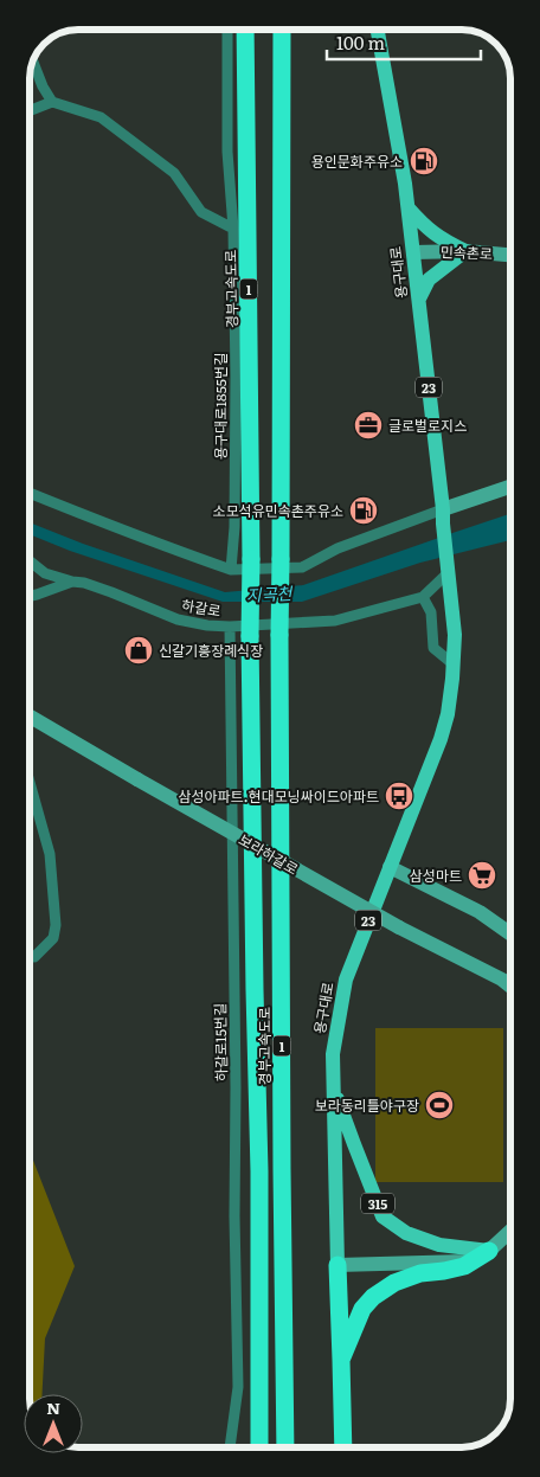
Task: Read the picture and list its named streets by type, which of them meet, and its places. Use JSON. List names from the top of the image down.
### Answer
{
  "streets": {
    "highway": [
      "용구대로",
      "경부고속도로",
      "1",
      "23"
    ],
    "main road": ["민속촌로", "보라하갈로", "315"],
    "street": ["용구대로1855번길", "하갈로", "하갈로15번길"]
  },
  "crossings": [
    ["민속촌로", "용구대로"],
    ["용구대로", "23"],
    ["용구대로", "315"],
    ["하갈로", "하갈로15번길"]
  ],
  "water": ["지곡천"],
  "places": {
    "fuel station": ["용인문화주유소", "소모석유민속촌주유소"],
    "office": ["글로벌로지스"],
    "shop": ["신갈기흥장례식장"],
    "bus stop": ["삼성아파트.현대모닝싸이드아파트"],
    "supermarket": ["삼성마트"],
    "sports": ["보라동리틀야구장"]
  },
  "scale_bar": "100 m",
  "north": "top"
}
